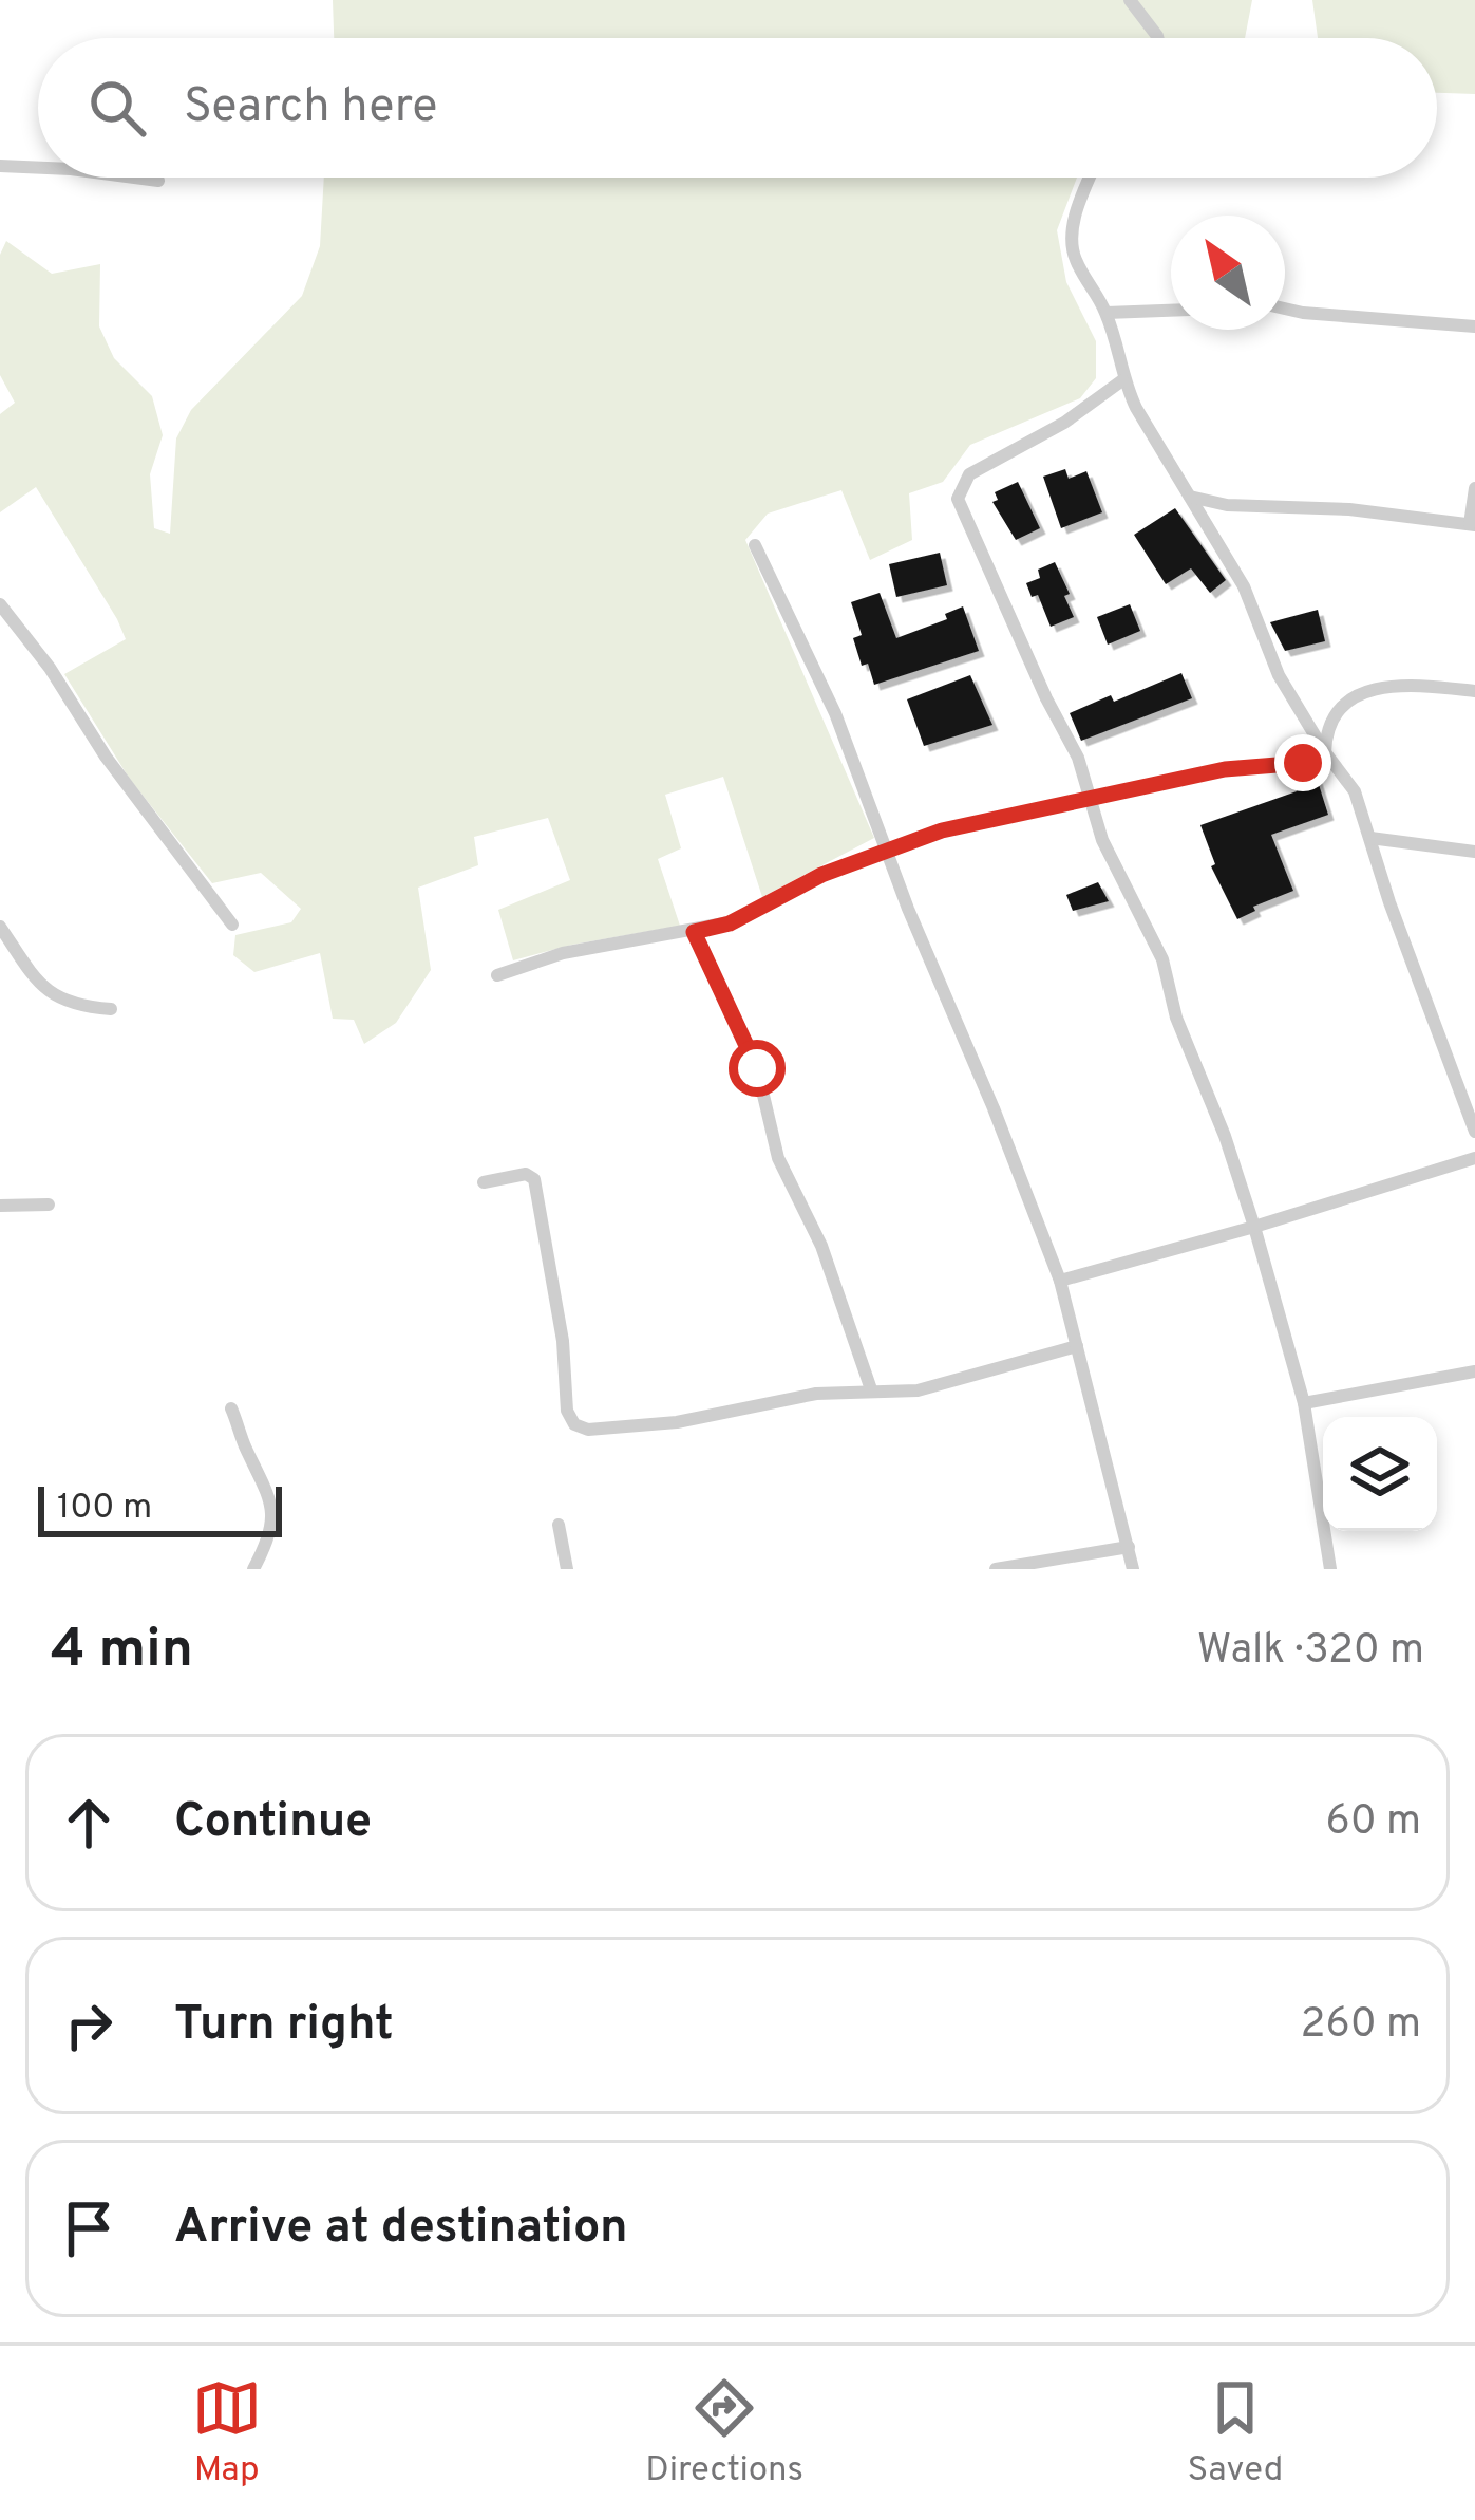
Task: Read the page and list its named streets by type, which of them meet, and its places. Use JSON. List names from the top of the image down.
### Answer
{
  "scale_bar": "100 m",
  "north": "top left",
  "page": {
    "search": "Search here",
    "scale": "100 m",
    "heading": ["4 min", "Walk · 320 m"],
    "list": [
      ["Continue", "60 m"],
      ["Turn right", "260 m"],
      "Arrive at destination"
    ],
    "nav": ["Map", "Directions", "Saved"]
  }
}
